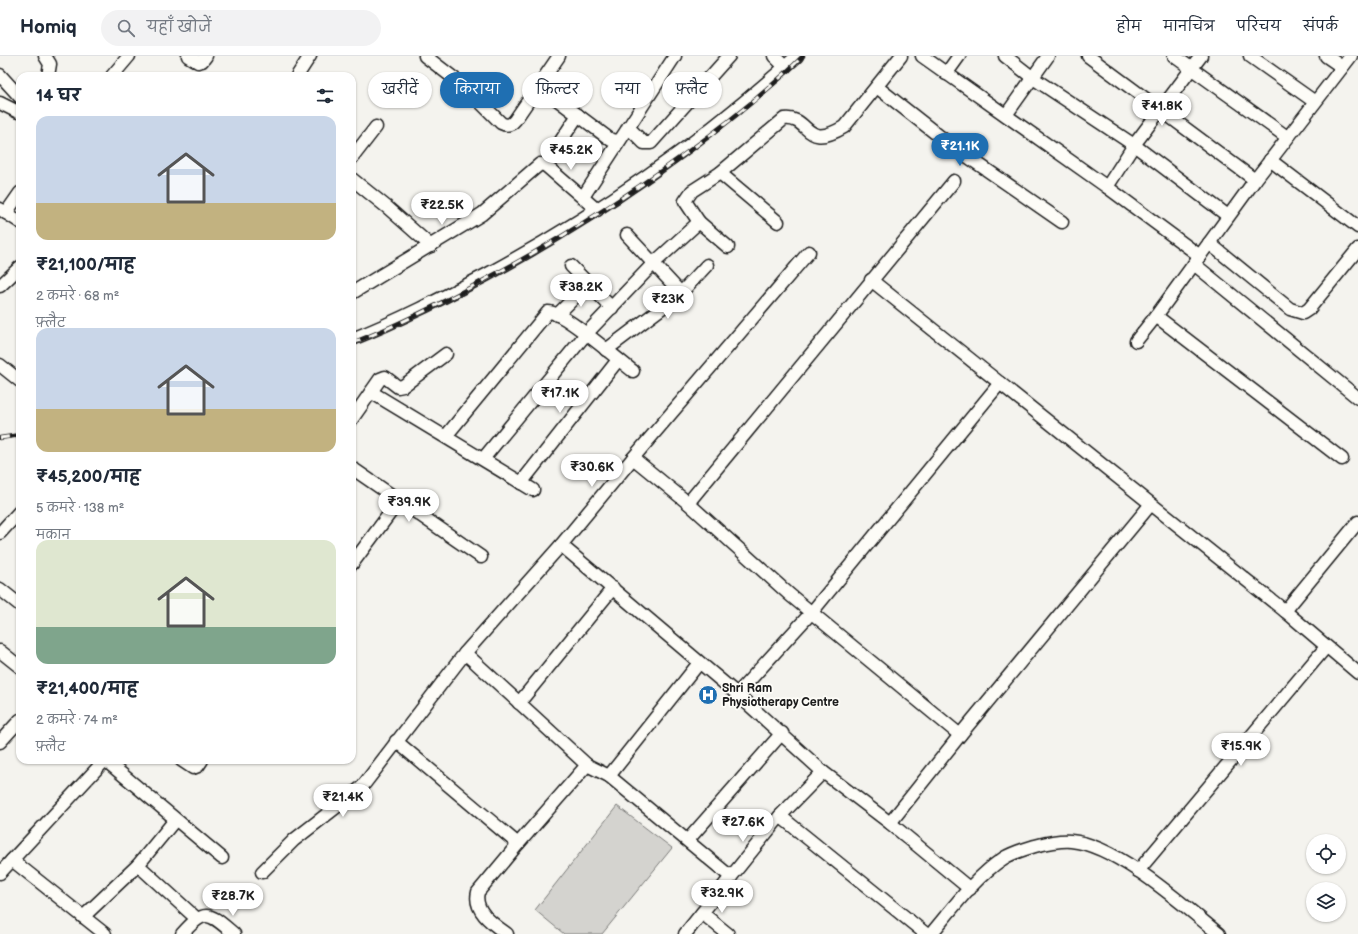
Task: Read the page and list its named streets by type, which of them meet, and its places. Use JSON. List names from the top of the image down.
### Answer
{
  "places": {
    "hospital": ["Shri Ram Physiotherapy Centre"]
  },
  "page": {
    "header": "Homiq",
    "search": "यहाँ खोजें",
    "nav": [
      "होम",
      "मानचित्र",
      "परिचय",
      "संपर्क"
    ],
    "chip": [
      "खरीदें",
      "किराया",
      "फ़िल्टर",
      "नया",
      "फ़्लैट"
    ],
    "heading": "14 घर",
    "price": [
      "₹41.8K",
      "₹21.1K",
      "₹45.2K",
      "₹22.5K",
      "₹38.2K",
      "₹23K",
      "₹17.1K",
      "₹30.6K",
      "₹39.9K",
      "₹15.9K",
      "₹21.4K",
      "₹27.6K",
      "₹32.9K",
      "₹28.7K"
    ],
    "list": [
      {
        "name": "₹21,100/माह",
        "note": "2 कमरे · 68 m² · फ़्लैट"
      },
      {
        "name": "₹45,200/माह",
        "note": "5 कमरे · 138 m² · मकान"
      },
      {
        "name": "₹21,400/माह",
        "note": "2 कमरे · 74 m² · फ़्लैट"
      }
    ]
  }
}
